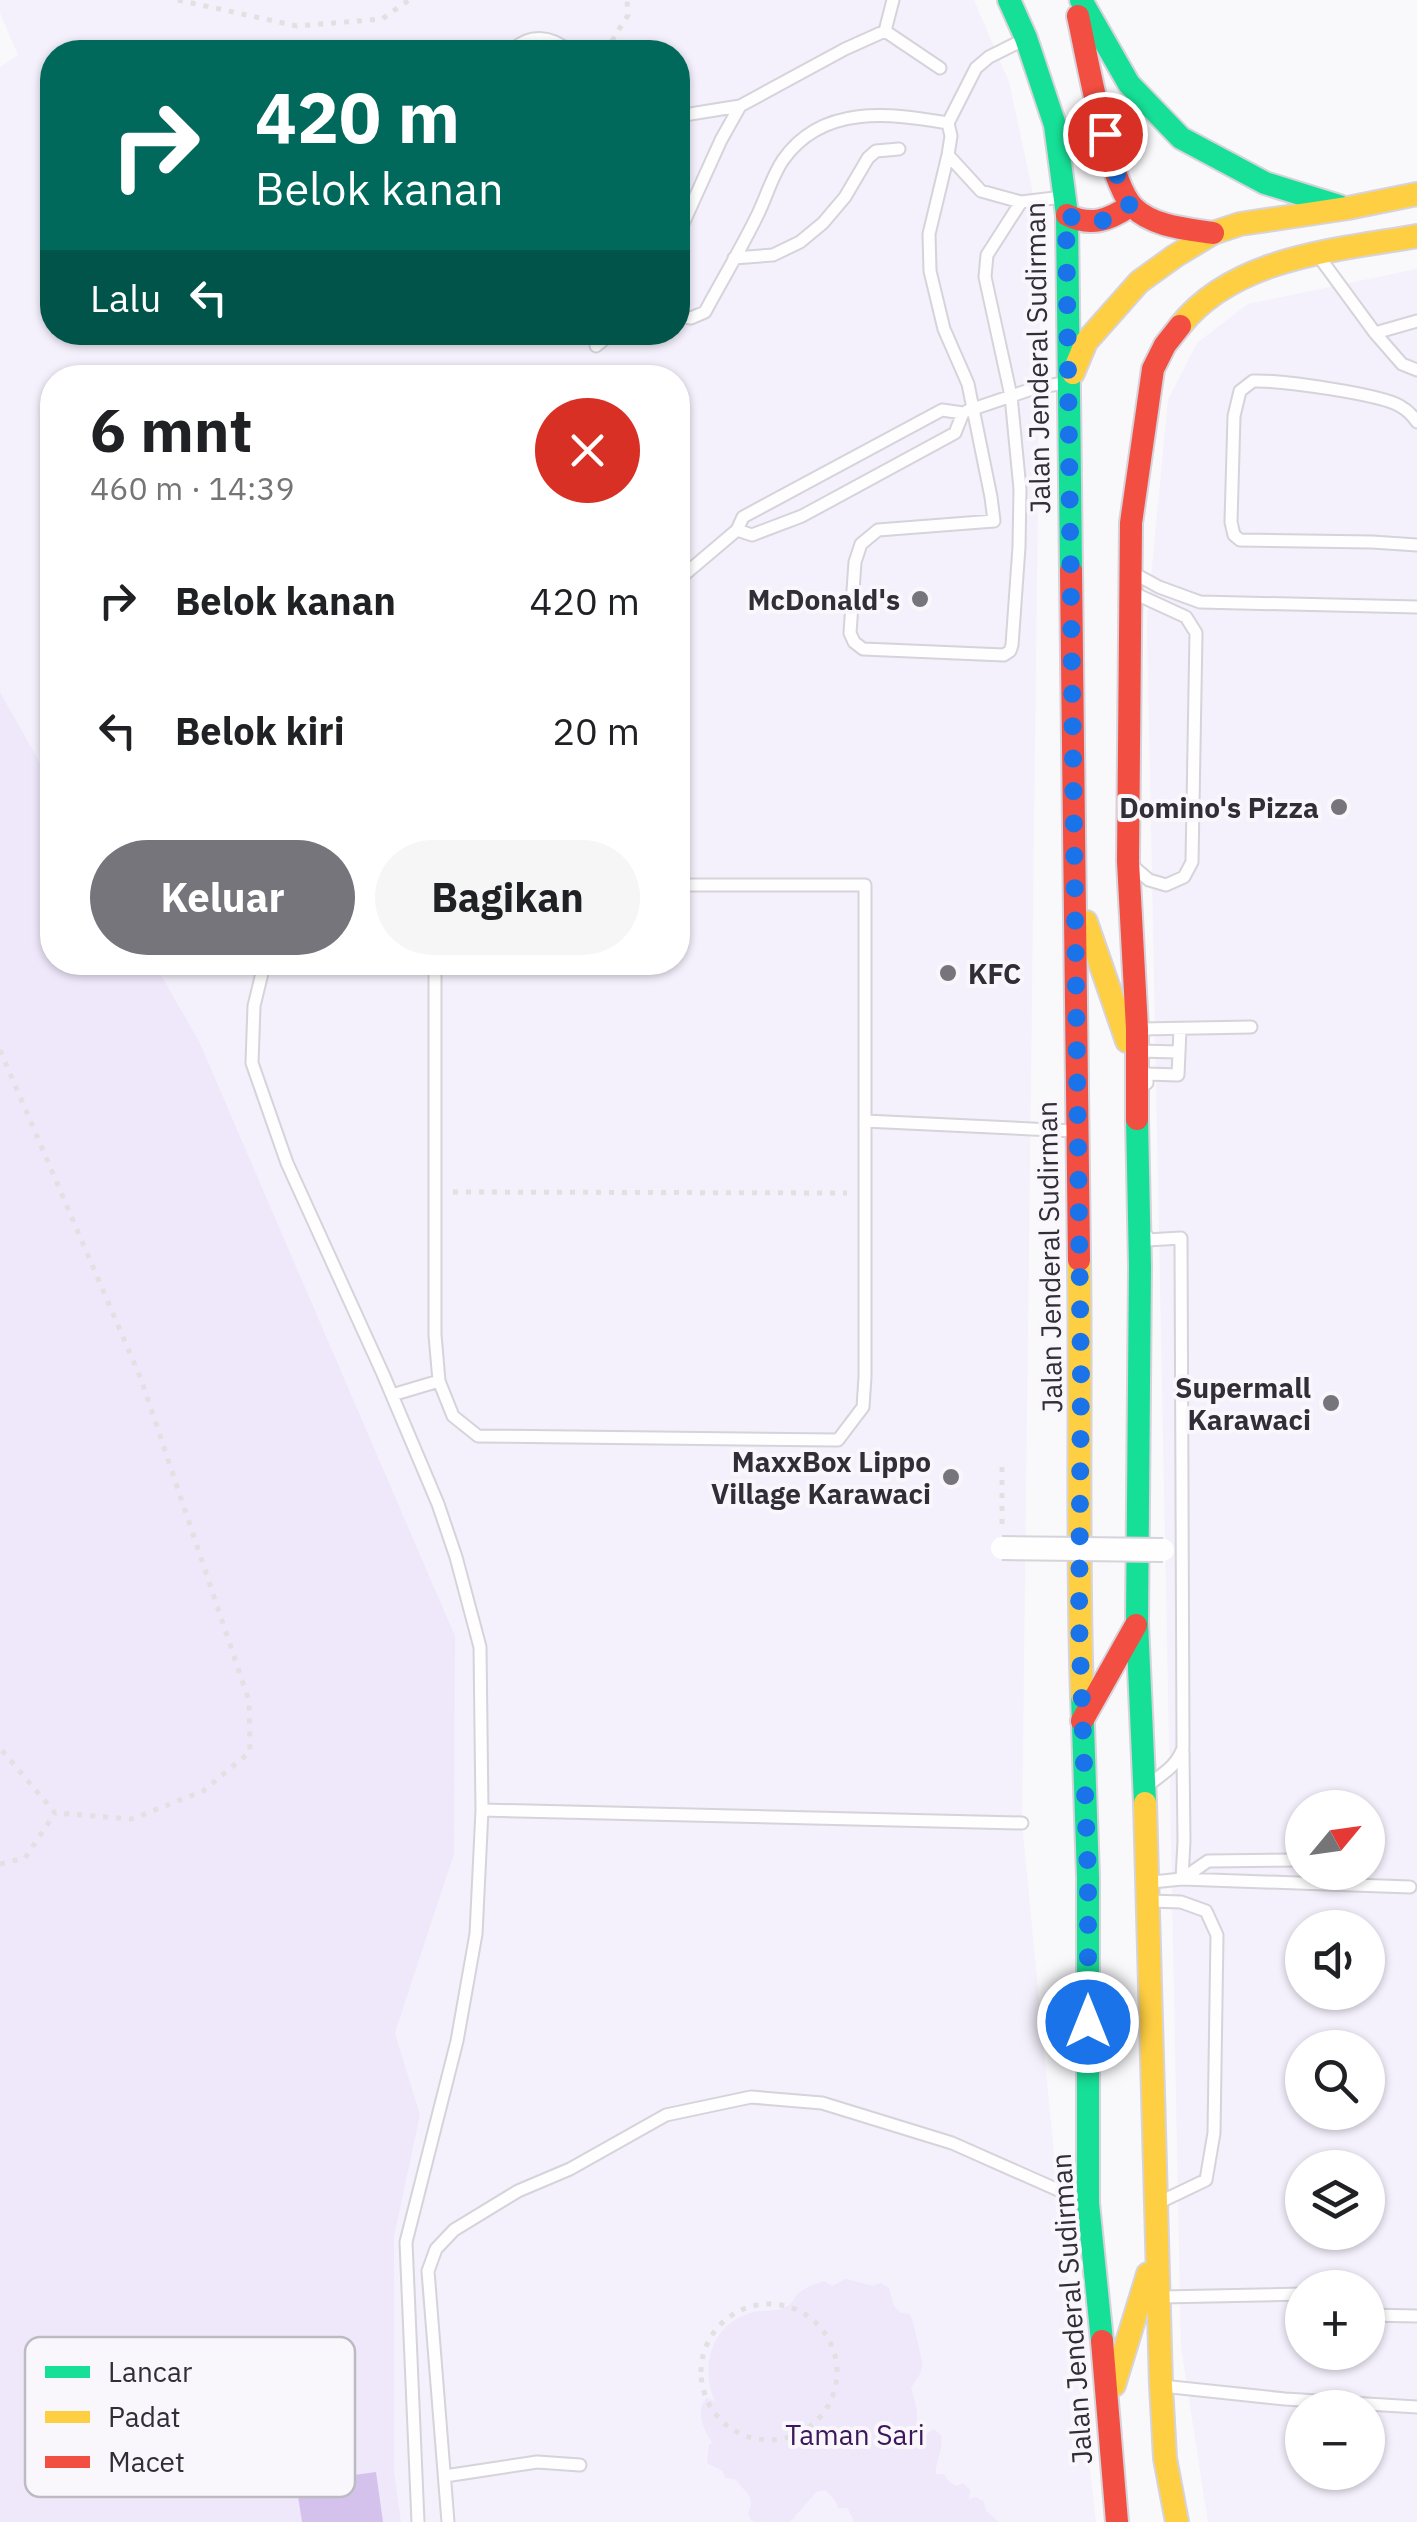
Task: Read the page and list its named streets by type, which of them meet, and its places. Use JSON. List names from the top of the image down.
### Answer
{
  "streets": {
    "street": ["Jalan Jenderal Sudirman"]
  },
  "parks": ["Taman Sari"],
  "places": [
    "McDonald's",
    "Domino's Pizza",
    "KFC",
    "Supermall Karawaci",
    "MaxxBox Lippo Village Karawaci"
  ],
  "legend": ["Lancar", "Padat", "Macet"],
  "north": "top right",
  "page": {
    "turn": ["420 m", "Belok kanan"],
    "then": "Lalu",
    "heading": ["6 mnt", "460 m · 14:39"],
    "list": [
      {
        "name": "Belok kanan",
        "value": "420 m"
      },
      {
        "name": "Belok kiri",
        "value": "20 m"
      }
    ],
    "buttons": ["Keluar", "Bagikan"],
    "map_buttons": ["+", "−"]
  }
}
